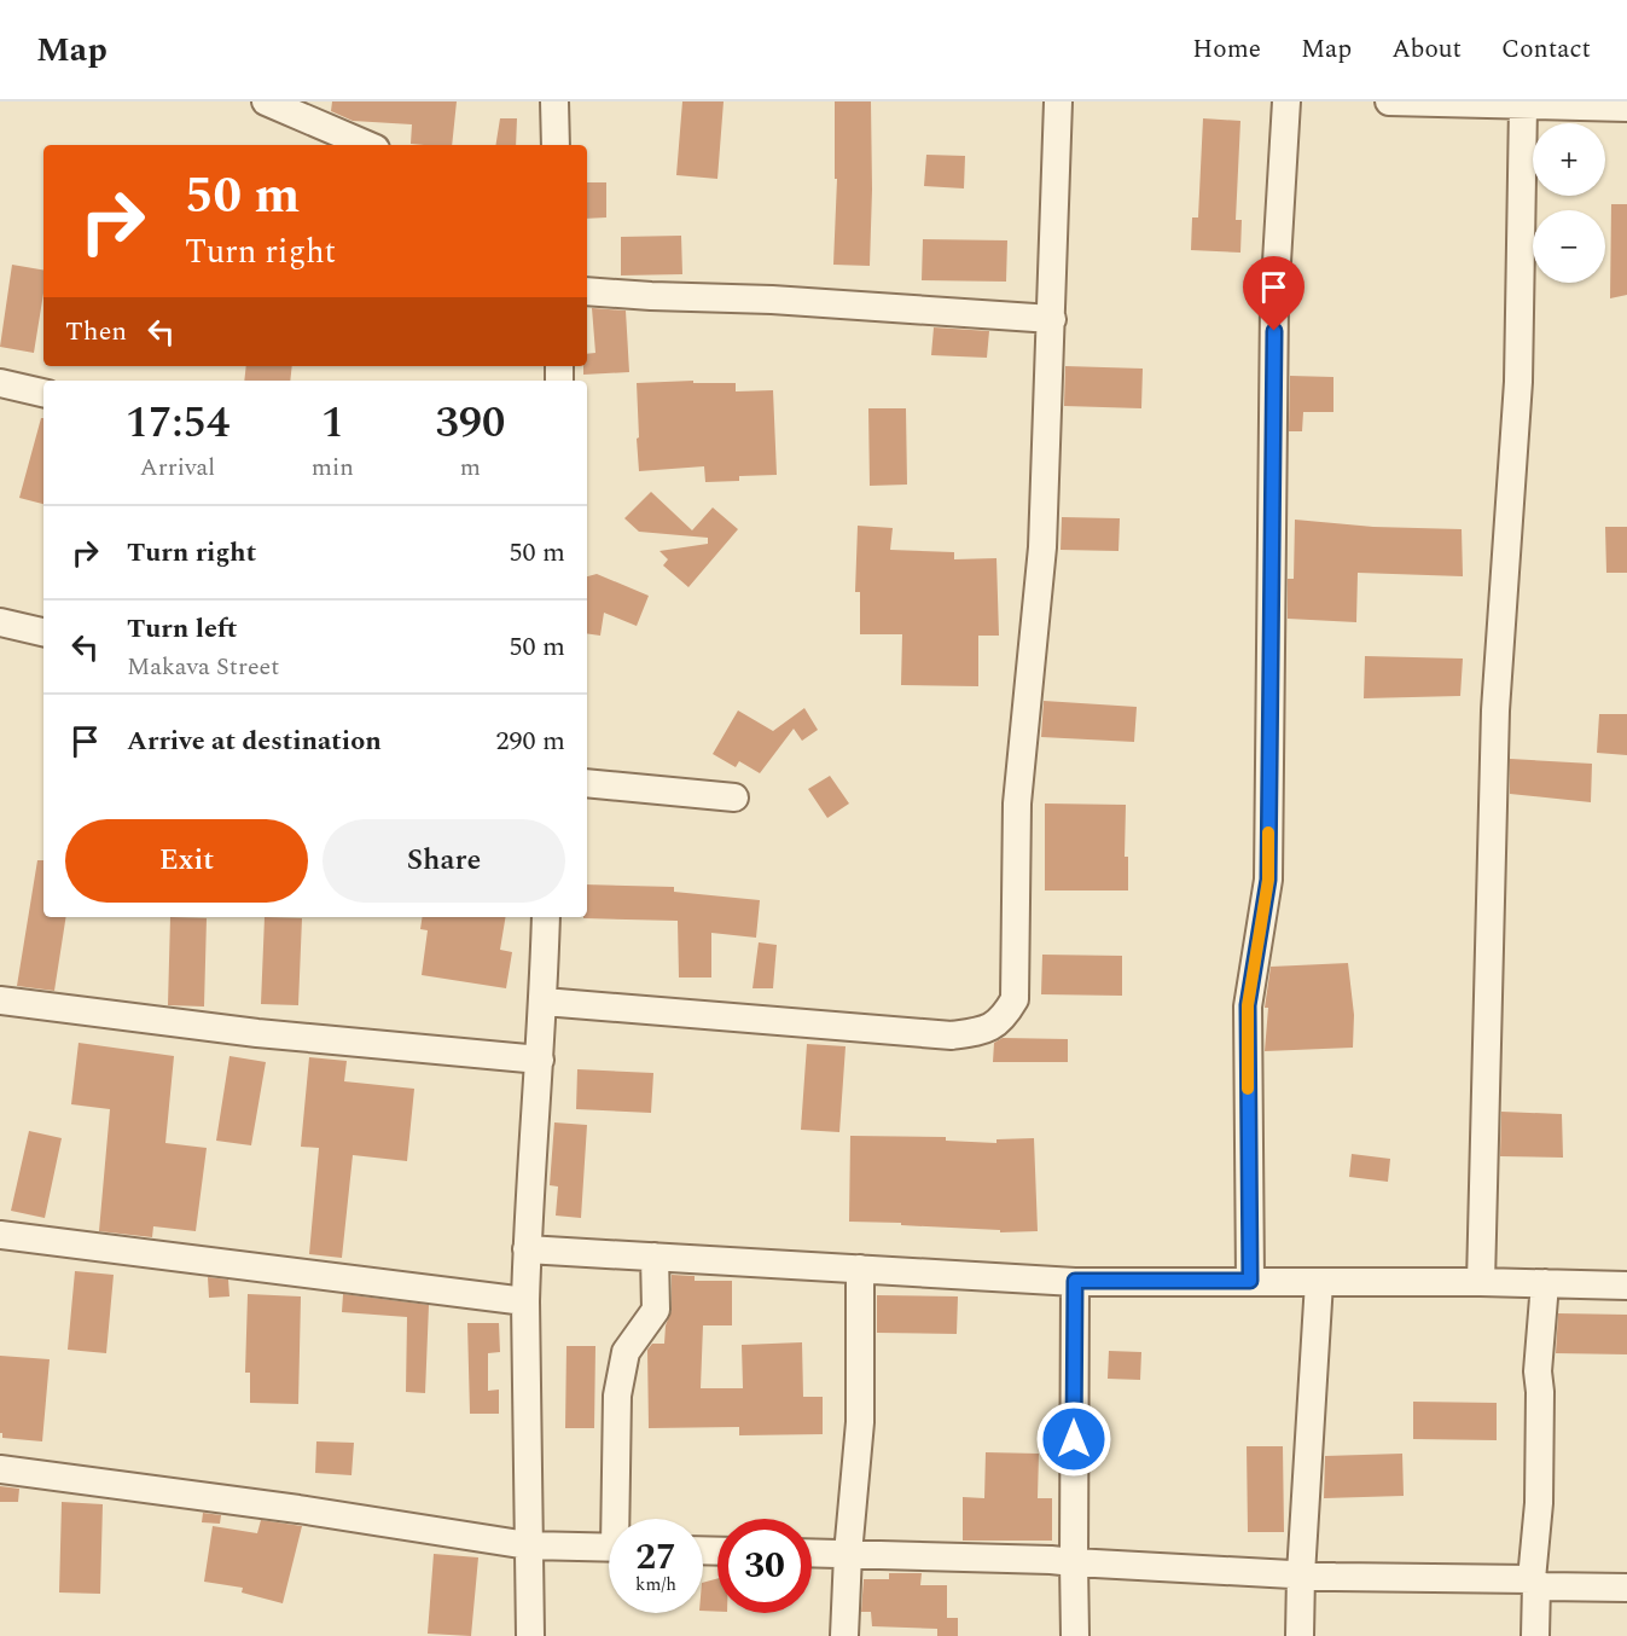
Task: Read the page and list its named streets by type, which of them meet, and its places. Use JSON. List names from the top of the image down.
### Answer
{
  "page": {
    "header": "Map",
    "nav": [
      "Home",
      "Map",
      "About",
      "Contact"
    ],
    "map_buttons": ["+", "−"],
    "turn": ["50 m", "Turn right"],
    "then": "Then",
    "eta": [
      "17:54",
      "Arrival",
      "1",
      "min",
      "390",
      "m"
    ],
    "list": [
      {
        "name": "Turn right",
        "value": "50 m"
      },
      {
        "name": "Turn left",
        "note": "Makava Street",
        "value": "50 m"
      },
      {
        "name": "Arrive at destination",
        "value": "290 m"
      }
    ],
    "buttons": ["Exit", "Share"],
    "speed": "27 km/h",
    "limit": "30"
  }
}
